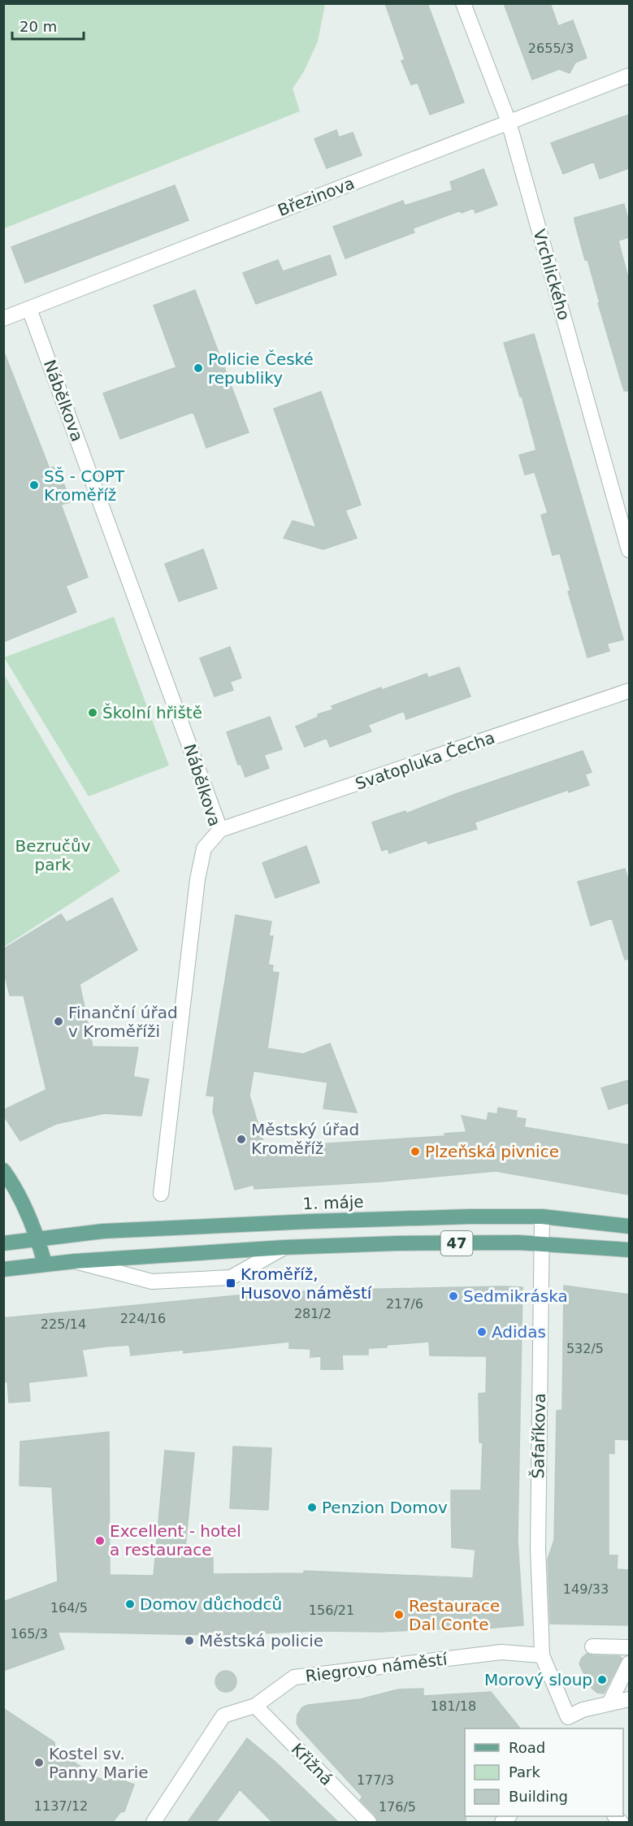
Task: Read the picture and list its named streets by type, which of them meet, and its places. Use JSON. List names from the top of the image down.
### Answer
{
  "streets": {
    "main road": ["1. máje", "47"],
    "street": [
      "Březinova",
      "Vrchlického",
      "Nábělkova",
      "Svatopluka Čecha",
      "Šafaříkova",
      "Riegrovo náměstí",
      "Křižná"
    ]
  },
  "crossings": [
    ["Březinova", "Vrchlického"],
    ["Březinova", "Nábělkova"],
    ["Nábělkova", "Svatopluka Čecha"],
    ["1. máje", "47"],
    ["1. máje", "Šafaříkova"],
    ["47", "Šafaříkova"],
    ["Šafaříkova", "Riegrovo náměstí"],
    ["Riegrovo náměstí", "Křižná"]
  ],
  "parks": ["Bezručův park"],
  "places": {
    "other": [
      "Policie České republiky",
      "SŠ - COPT Kroměříž",
      "Školní hřiště",
      "Finanční úřad v Kroměříži",
      "Městský úřad Kroměříž",
      "Plzeňská pivnice",
      "Sedmikráska",
      "Adidas",
      "Penzion Domov",
      "Excellent - hotel a restaurace",
      "Domov důchodců",
      "Restaurace Dal Conte",
      "Městská policie",
      "Morový sloup",
      "Kostel sv. Panny Marie"
    ],
    "transit": ["Kroměříž, Husovo náměstí"]
  },
  "house_numbers": [
    "2655/3",
    "217/6",
    "281/2",
    "224/16",
    "225/14",
    "532/5",
    "149/33",
    "164/5",
    "156/21",
    "165/3",
    "181/18",
    "177/3",
    "1137/12",
    "176/5"
  ],
  "legend": ["Road", "Park", "Building"],
  "scale_bar": "20 m"
}
